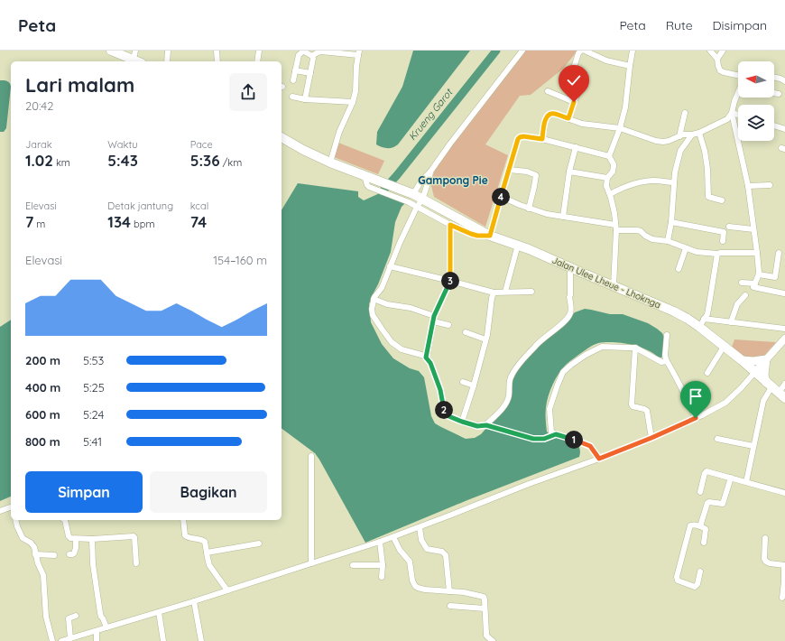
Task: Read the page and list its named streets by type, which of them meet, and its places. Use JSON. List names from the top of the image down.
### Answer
{
  "streets": {
    "highway": ["Jalan Ulee Lheue - Lhoknga"]
  },
  "districts": ["Gampong Pie"],
  "water": ["Krueng Garot"],
  "north": "left",
  "page": {
    "header": "Peta",
    "nav": ["Peta", "Rute", "Disimpan"],
    "heading": ["Lari malam", "20:42"],
    "stats": [
      ["Jarak", "1.02 km"],
      ["Waktu", "5:43"],
      ["Pace", "5:36 /km"],
      ["Elevasi", "7 m"],
      ["Detak jantung", "134 bpm"],
      ["kcal", "74"]
    ],
    "pins": [
      "4",
      "3",
      "2",
      "1"
    ],
    "chart": ["Elevasi", "154–160 m"],
    "list": [
      {
        "name": "200 m",
        "note": "5:53"
      },
      {
        "name": "400 m",
        "note": "5:25"
      },
      {
        "name": "600 m",
        "note": "5:24"
      },
      {
        "name": "800 m",
        "note": "5:41"
      }
    ],
    "buttons": ["Simpan", "Bagikan"]
  }
}
